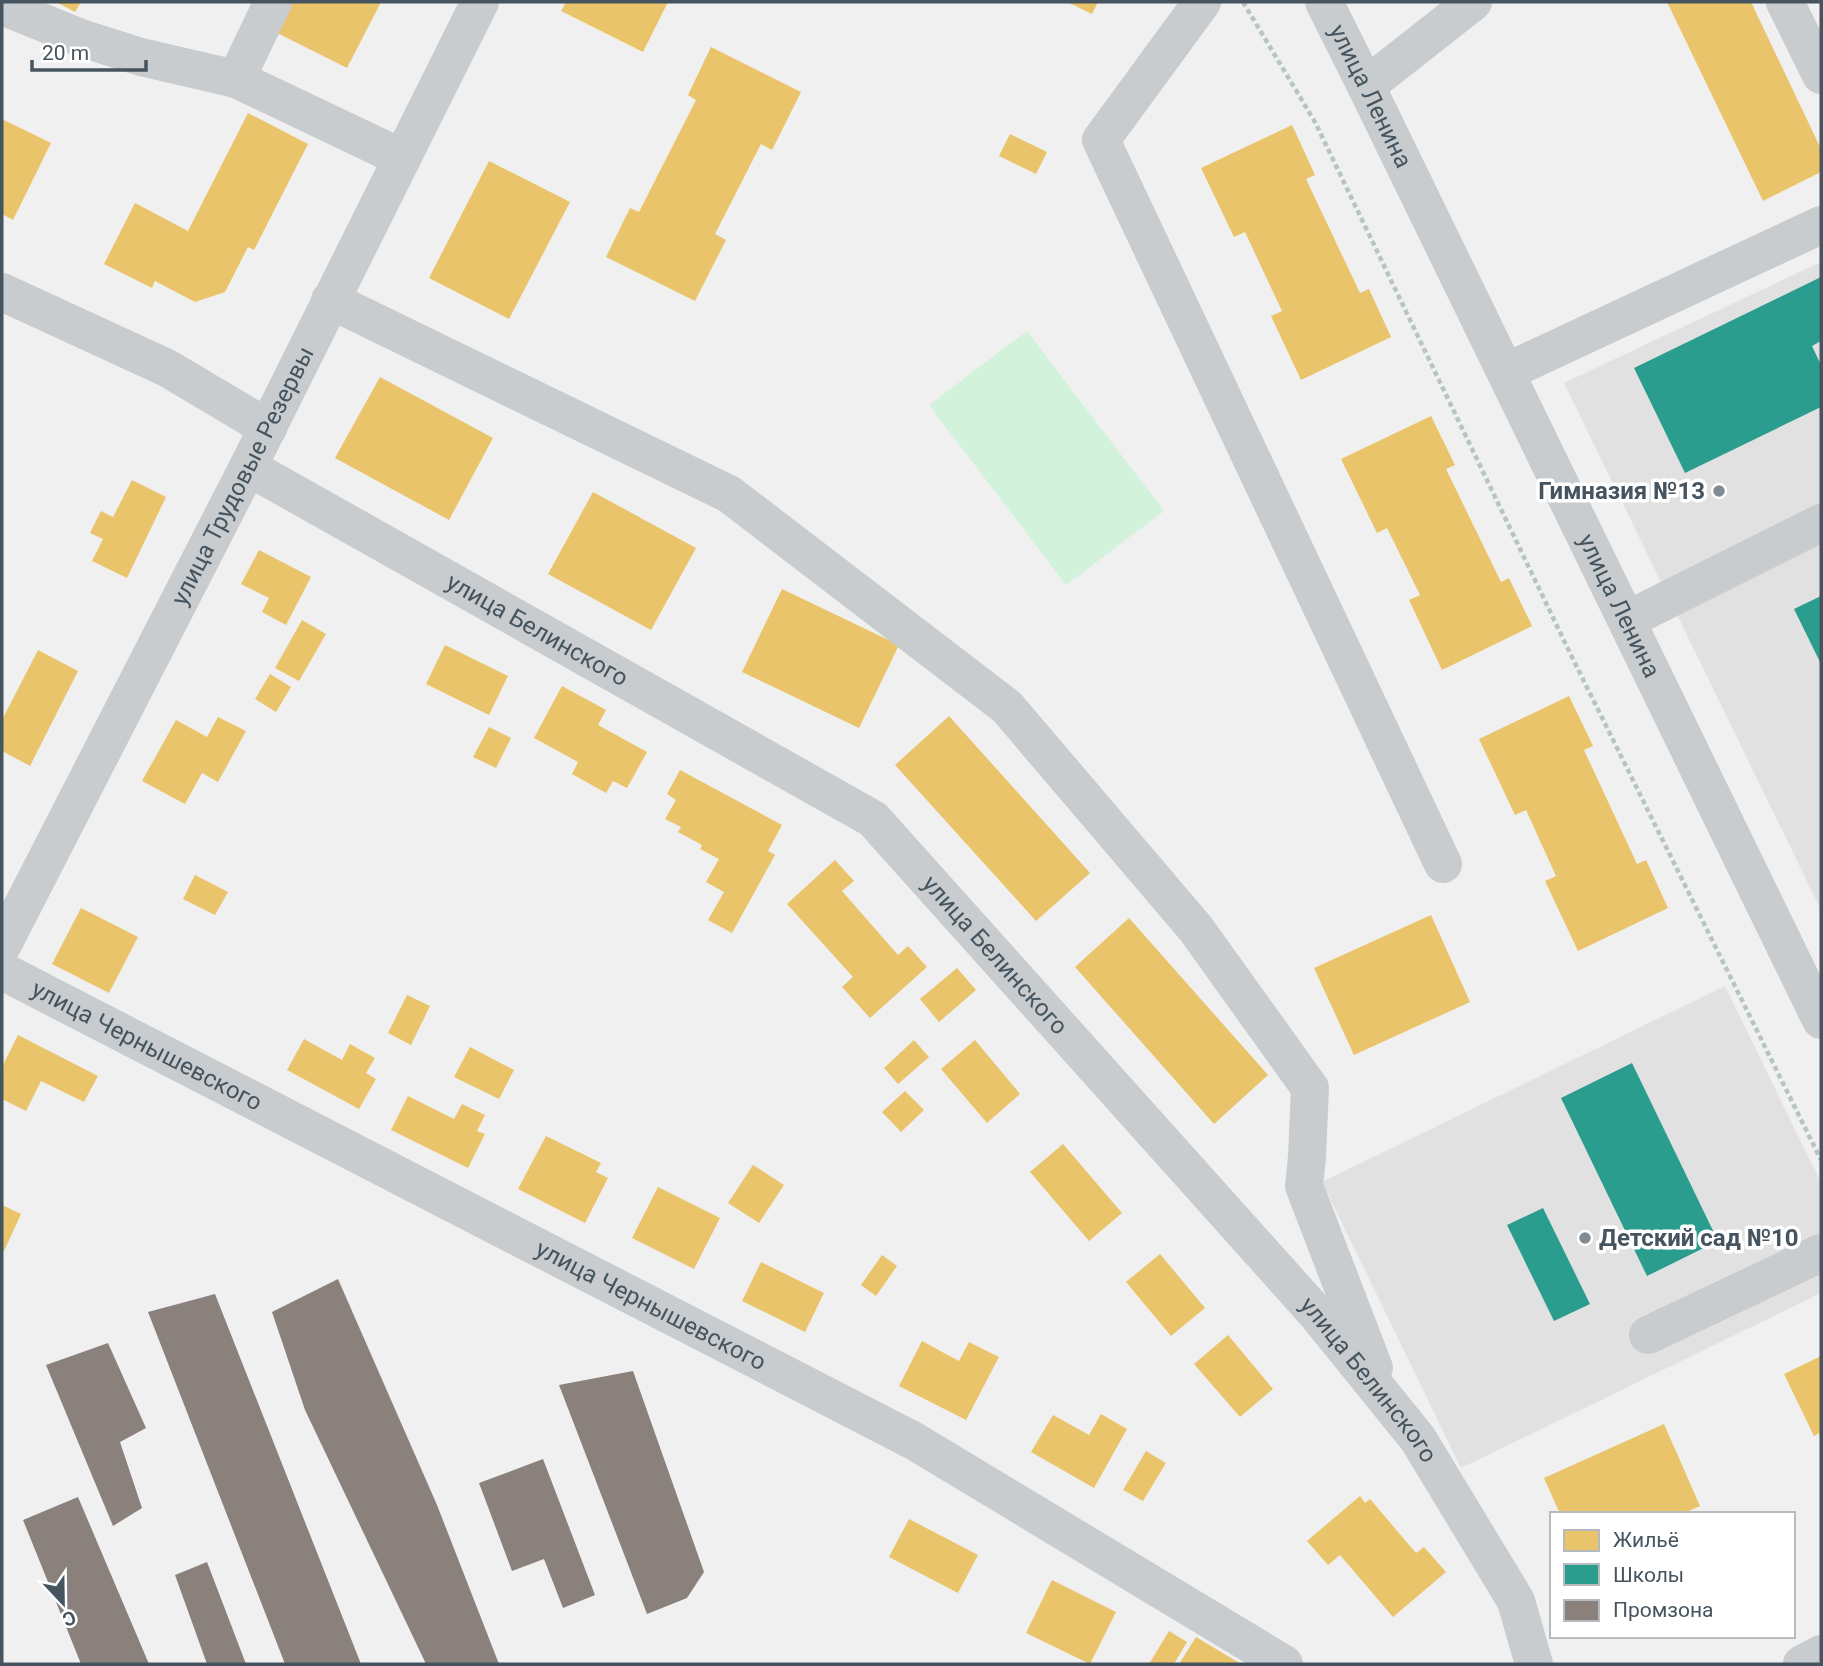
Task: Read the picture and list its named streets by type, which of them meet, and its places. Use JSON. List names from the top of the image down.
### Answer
{
  "streets": {
    "street": [
      "улица Ленина",
      "улица Трудовые Резервы",
      "улица Белинского",
      "улица Чернышевского"
    ]
  },
  "crossings": [
    ["улица Трудовые Резервы", "улица Белинского"]
  ],
  "places": ["Гимназия №13", "Детский сад №10"],
  "legend": ["Жильё", "Школы", "Промзона"],
  "scale_bar": "20 m",
  "north": "bottom"
}
